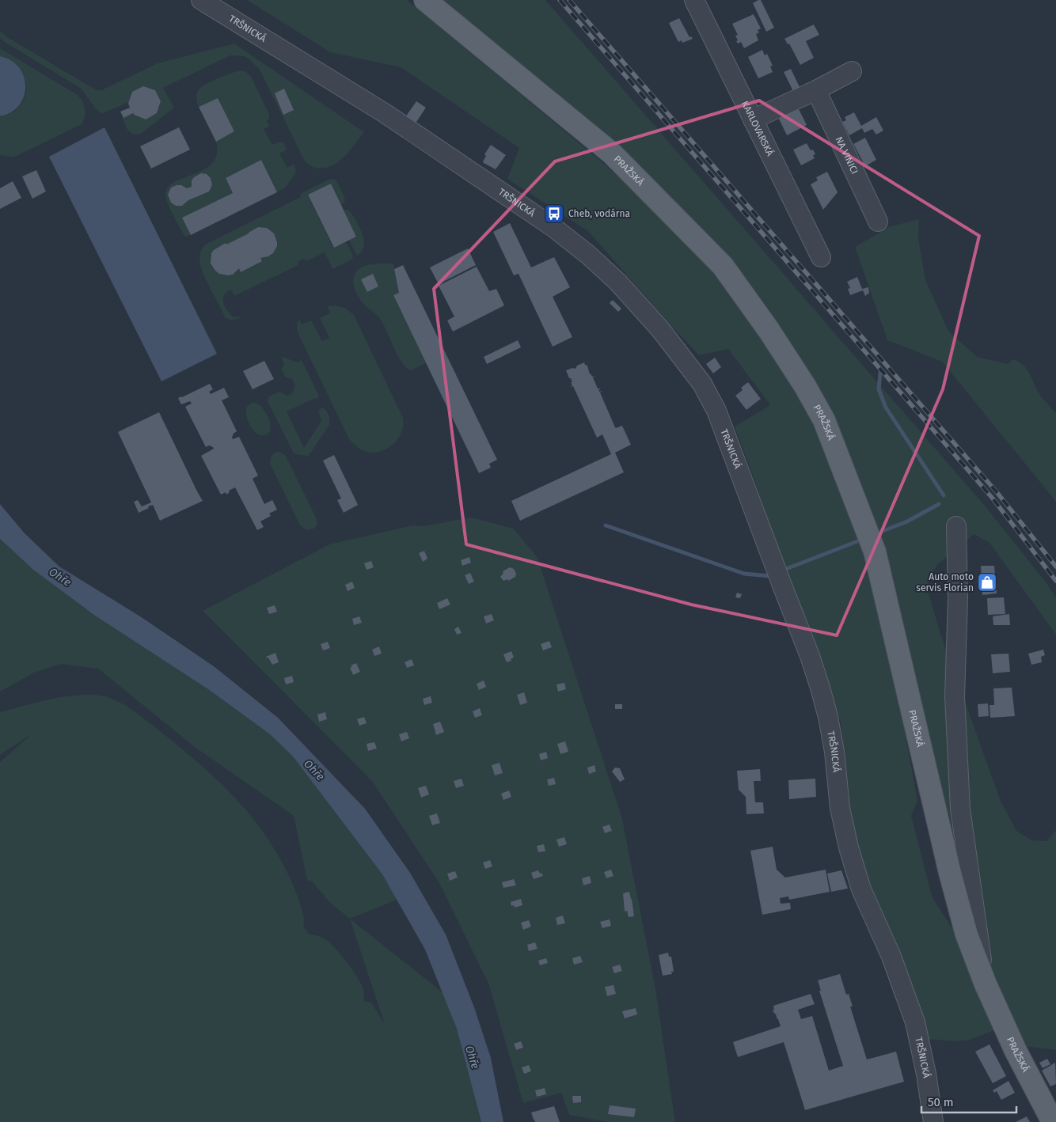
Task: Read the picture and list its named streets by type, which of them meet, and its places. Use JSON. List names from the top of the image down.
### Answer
{
  "streets": {
    "main road": ["PRAŽSKÁ"],
    "street": ["TRŠNICKÁ", "KARLOVARSKÁ", "NA VINICI"]
  },
  "water": ["Ohře"],
  "places": {
    "bus stop": ["Cheb, vodárna"],
    "shop": ["Auto moto servis Florian"]
  },
  "scale_bar": "50 m"
}
